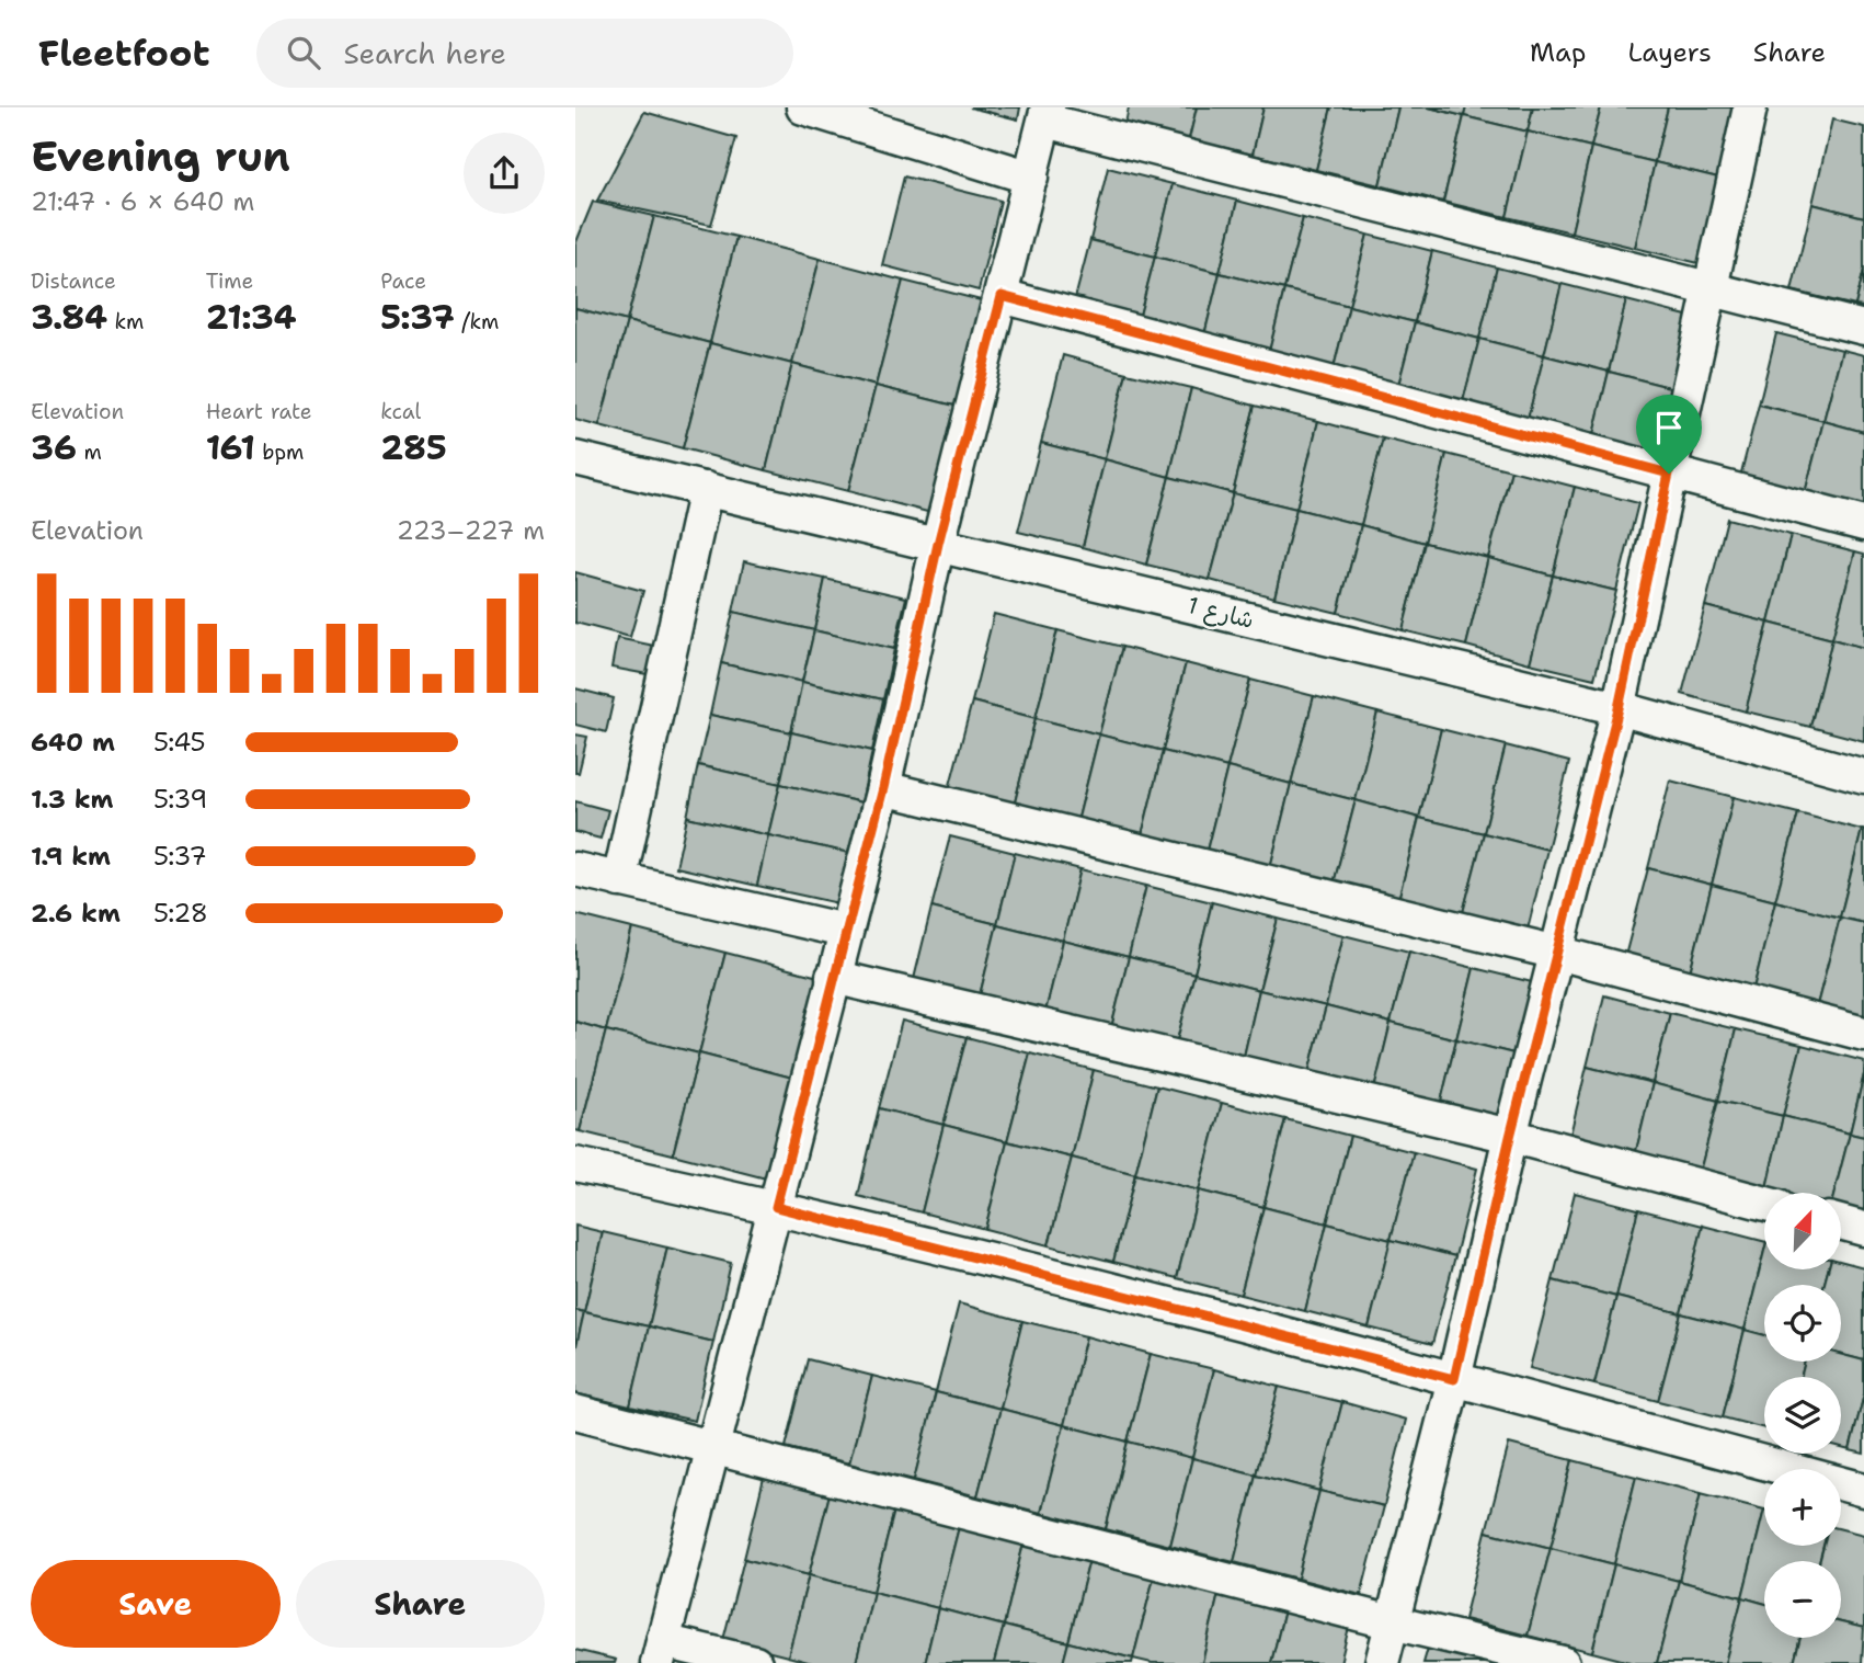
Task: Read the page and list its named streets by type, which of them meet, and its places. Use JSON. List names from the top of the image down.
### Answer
{
  "streets": {
    "street": ["شارع 1"]
  },
  "north": "top right",
  "page": {
    "header": "Fleetfoot",
    "search": "Search here",
    "nav": ["Map", "Layers", "Share"],
    "heading": ["Evening run", "21:47 · 6 × 640 m"],
    "stats": [
      ["Distance", "3.84 km"],
      ["Time", "21:34"],
      ["Pace", "5:37 /km"],
      ["Elevation", "36 m"],
      ["Heart rate", "161 bpm"],
      ["kcal", "285"]
    ],
    "chart": ["Elevation", "223–227 m"],
    "list": [
      {
        "name": "640 m",
        "note": "5:45"
      },
      {
        "name": "1.3 km",
        "note": "5:39"
      },
      {
        "name": "1.9 km",
        "note": "5:37"
      },
      {
        "name": "2.6 km",
        "note": "5:28"
      }
    ],
    "map_buttons": ["+", "−"],
    "buttons": ["Save", "Share"]
  }
}
